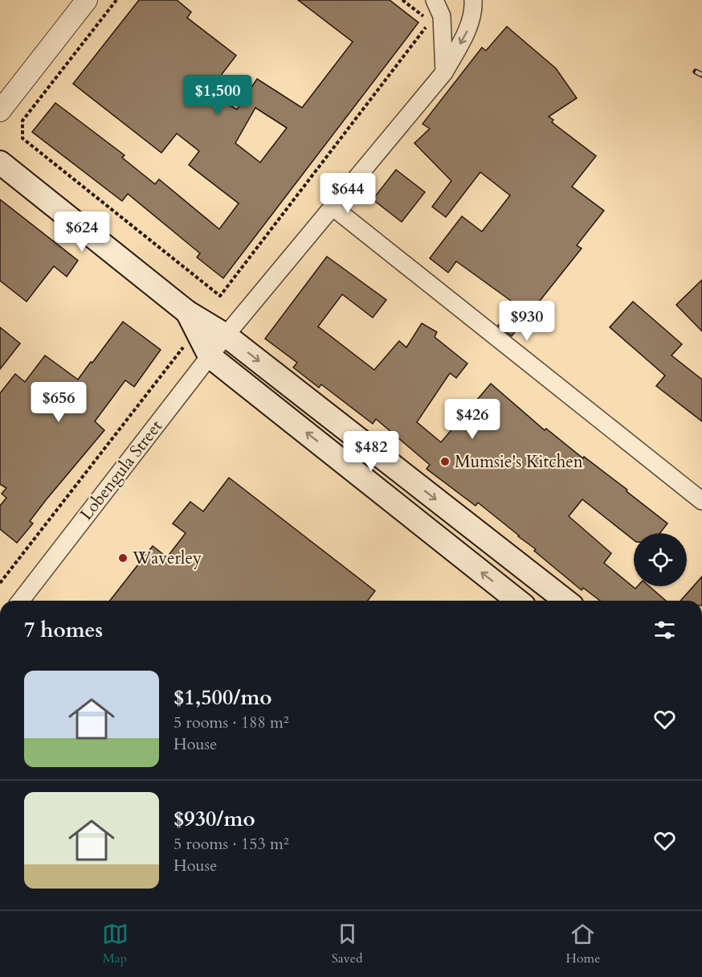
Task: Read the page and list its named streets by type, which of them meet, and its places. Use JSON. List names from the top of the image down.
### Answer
{
  "streets": {
    "street": ["Lobengula Street"]
  },
  "places": ["Mumsie's Kitchen", "Waverley"],
  "page": {
    "price": [
      "$1,500",
      "$644",
      "$624",
      "$930",
      "$656",
      "$426",
      "$482"
    ],
    "heading": "7 homes",
    "list": [
      {
        "name": "$1,500/mo",
        "note": "5 rooms · 188 m² · House"
      },
      {
        "name": "$930/mo",
        "note": "5 rooms · 153 m² · House"
      }
    ],
    "tabs": ["Map", "Saved", "Home"]
  }
}
